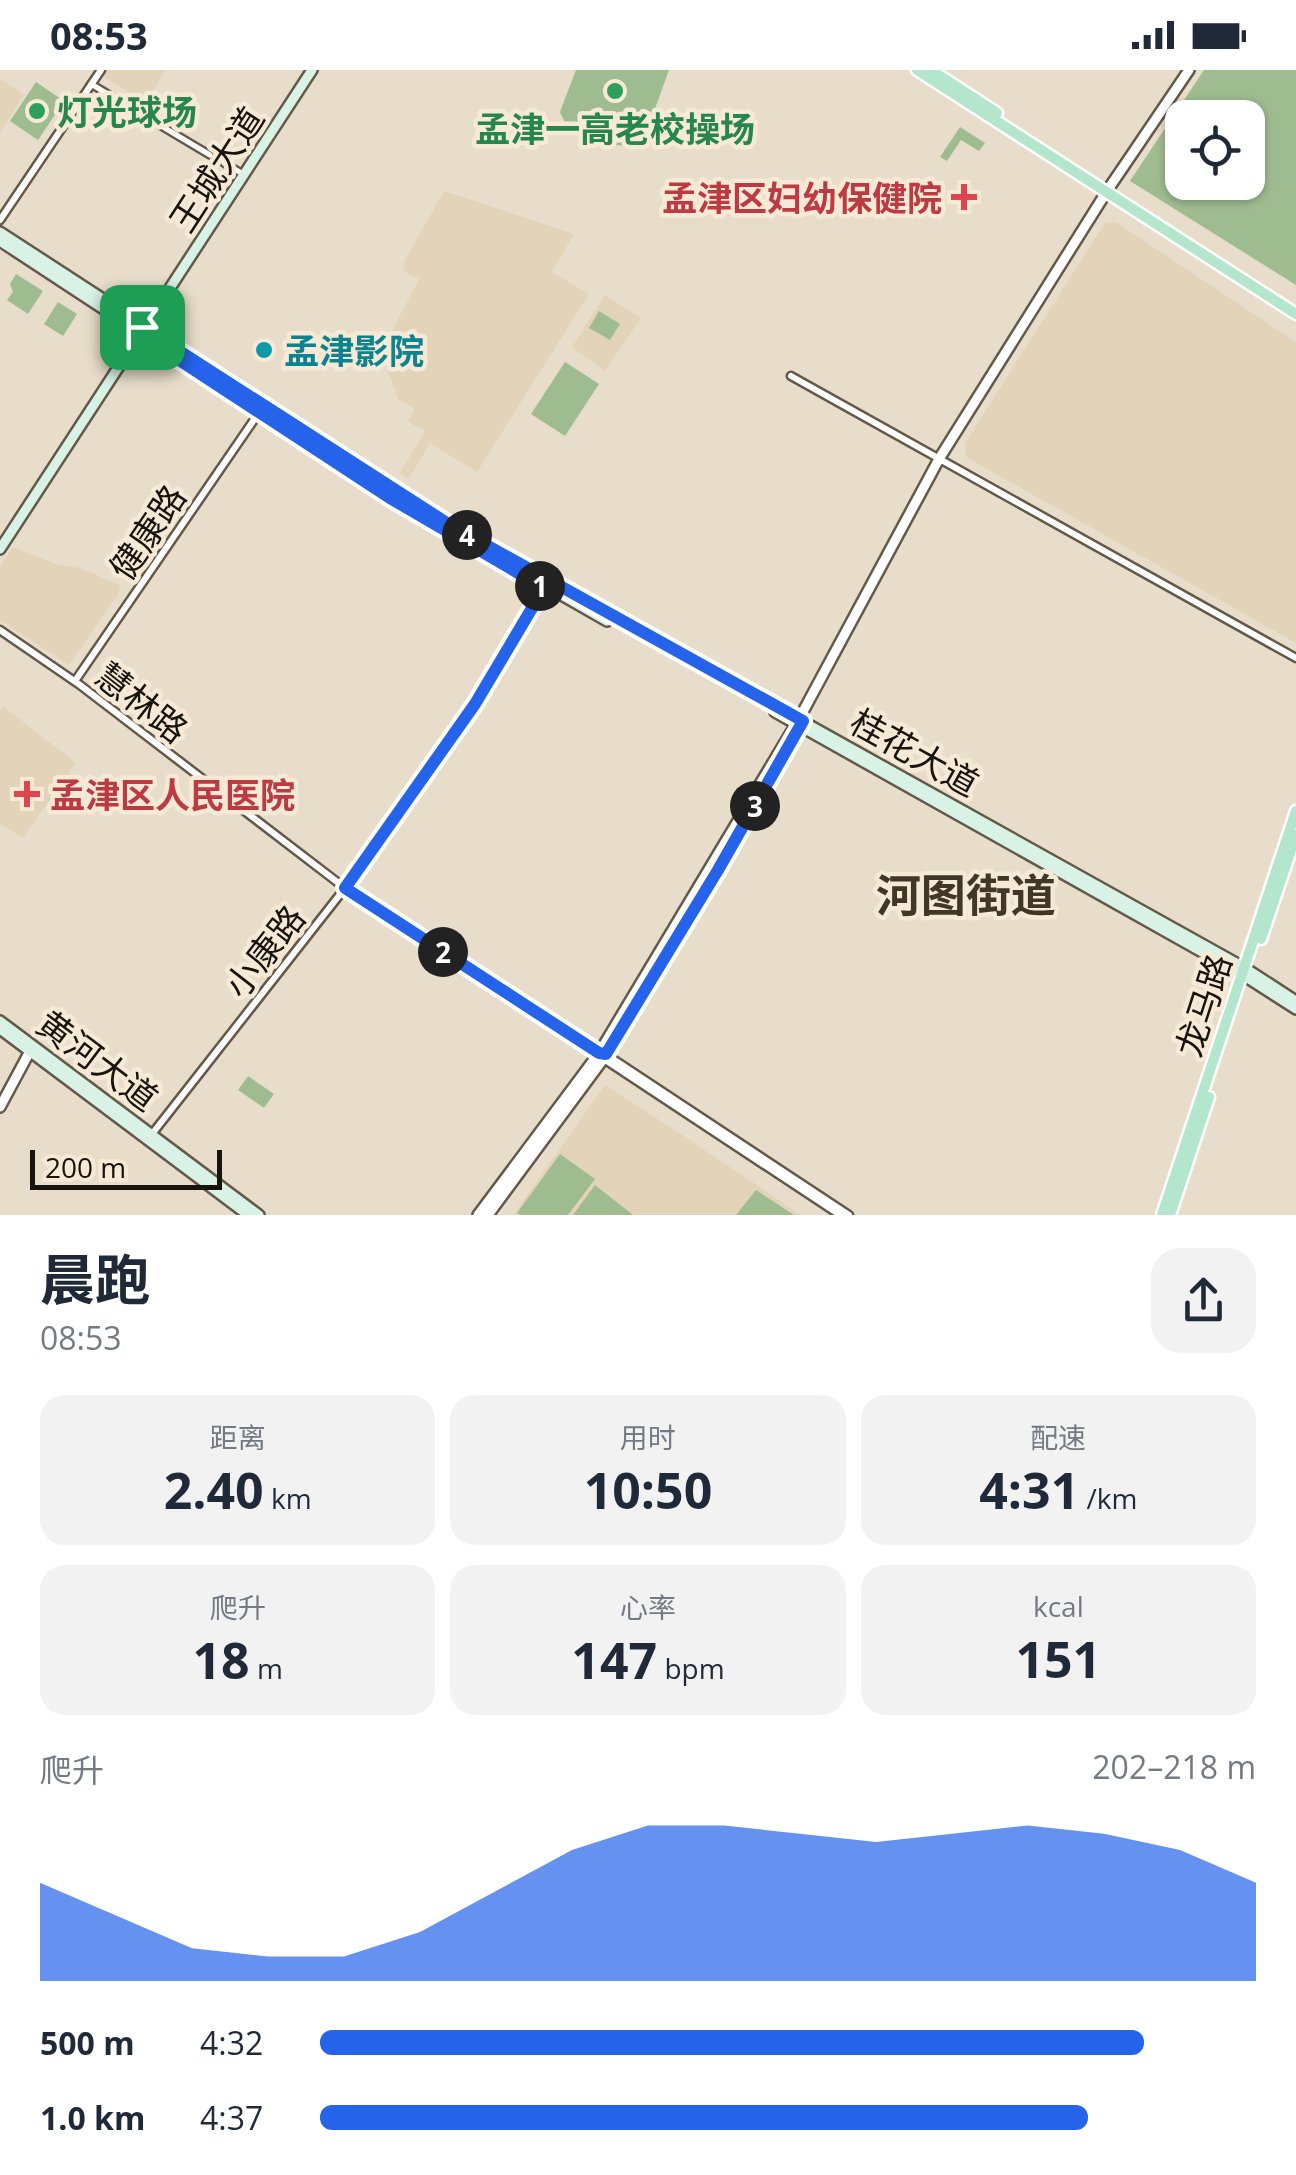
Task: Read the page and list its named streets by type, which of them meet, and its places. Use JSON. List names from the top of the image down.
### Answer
{
  "streets": {
    "main road": [
      "王城大道",
      "桂花大道",
      "龙马路",
      "黄河大道"
    ],
    "street": ["健康路", "慧林路", "小康路"]
  },
  "crossings": [
    ["王城大道", "桂花大道"],
    ["健康路", "慧林路"],
    ["健康路", "桂花大道"],
    ["慧林路", "小康路"],
    ["桂花大道", "小康路"],
    ["桂花大道", "龙马路"],
    ["小康路", "黄河大道"]
  ],
  "districts": ["河图街道"],
  "places": {
    "other": ["孟津一高老校操场", "灯光球场", "孟津影院"],
    "health": ["孟津区妇幼保健院", "孟津区人民医院"]
  },
  "scale_bar": "200 m",
  "page": {
    "status": "08:53",
    "pins": [
      "4",
      "1",
      "3",
      "2"
    ],
    "scale": "200 m",
    "heading": ["晨跑", "08:53"],
    "stats": [
      ["距离", "2.40 km"],
      ["用时", "10:50"],
      ["配速", "4:31 /km"],
      ["爬升", "18 m"],
      ["心率", "147 bpm"],
      ["kcal", "151"]
    ],
    "chart": ["爬升", "202–218 m"],
    "list": [
      {
        "name": "500 m",
        "note": "4:32"
      },
      {
        "name": "1.0 km",
        "note": "4:37"
      }
    ]
  }
}
